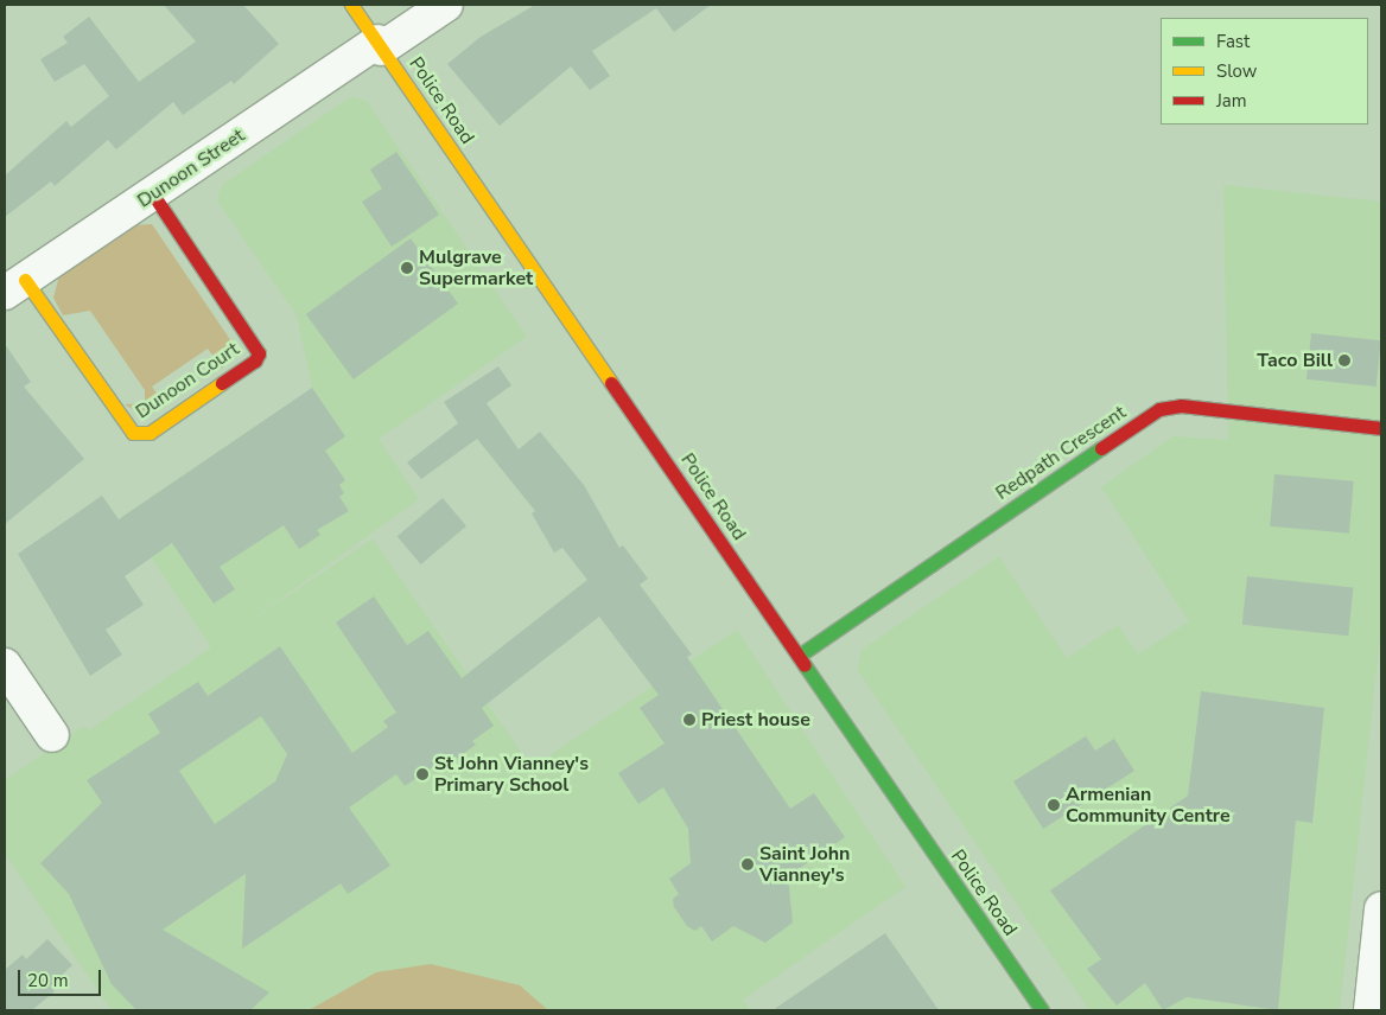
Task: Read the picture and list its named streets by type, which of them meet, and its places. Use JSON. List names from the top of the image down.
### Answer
{
  "streets": {
    "main road": ["Police Road", "Dunoon Court", "Redpath Crescent"],
    "street": ["Dunoon Street"]
  },
  "crossings": [
    ["Police Road", "Dunoon Street"],
    ["Police Road", "Redpath Crescent"],
    ["Dunoon Street", "Dunoon Court"]
  ],
  "places": [
    "Mulgrave Supermarket",
    "Taco Bill",
    "Priest house",
    "St John Vianney's Primary School",
    "Armenian Community Centre",
    "Saint John Vianney's"
  ],
  "legend": ["Fast", "Slow", "Jam"],
  "scale_bar": "20 m"
}
